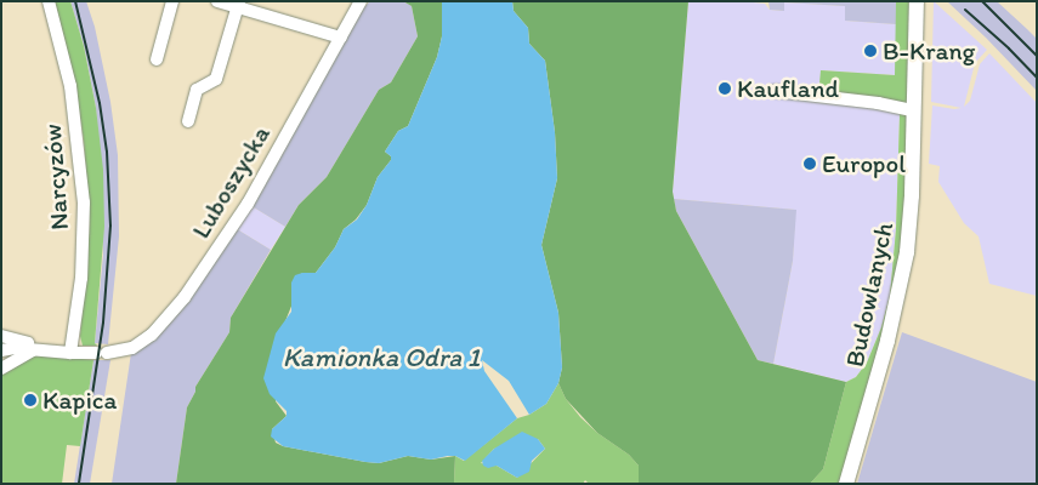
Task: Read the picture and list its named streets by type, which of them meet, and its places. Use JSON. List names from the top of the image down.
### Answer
{
  "streets": {
    "main road": ["Budowlanych"],
    "street": ["Narcyzów", "Luboszycka"]
  },
  "crossings": [
    ["Narcyzów", "Luboszycka"]
  ],
  "water": ["Kamionka Odra 1"],
  "places": [
    "B-Krang",
    "Kaufland",
    "Europol",
    "Kapica"
  ]
}
